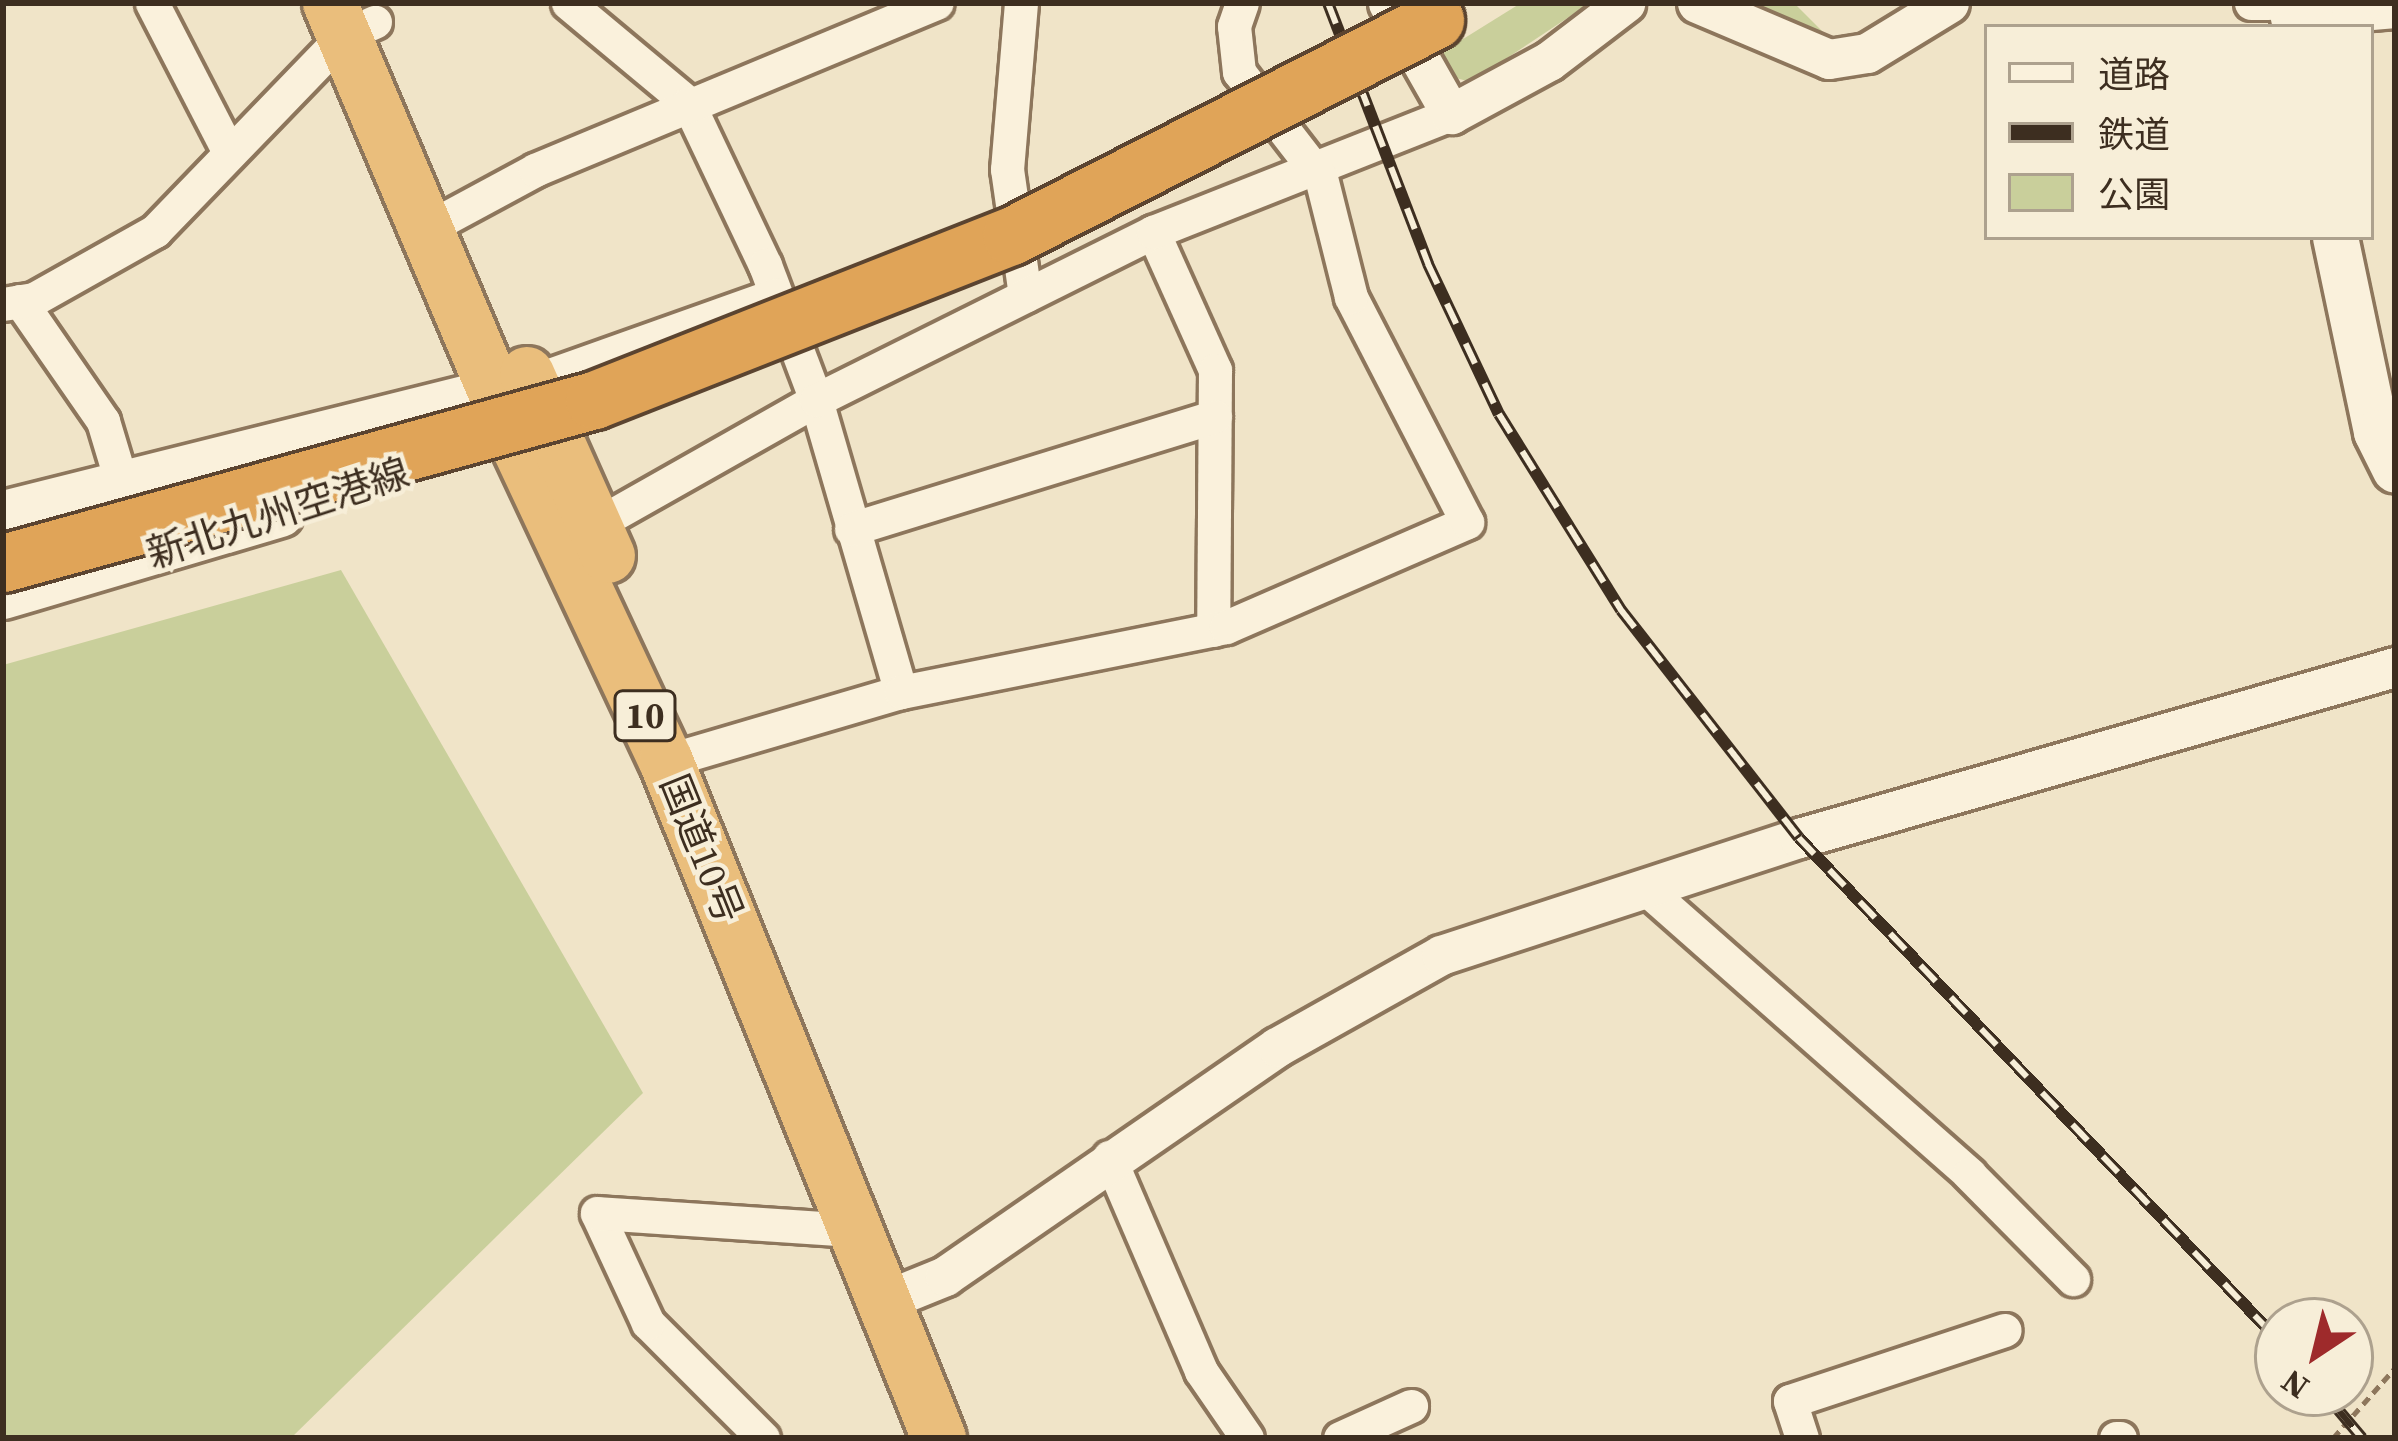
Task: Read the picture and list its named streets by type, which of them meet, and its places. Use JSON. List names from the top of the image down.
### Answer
{
  "streets": {
    "highway": ["10", "国道10号"],
    "main road": ["新北九州空港線"]
  },
  "crossings": [
    ["新北九州空港線", "国道10号"]
  ],
  "legend": ["道路", "鉄道", "公園"],
  "north": "bottom left"
}
